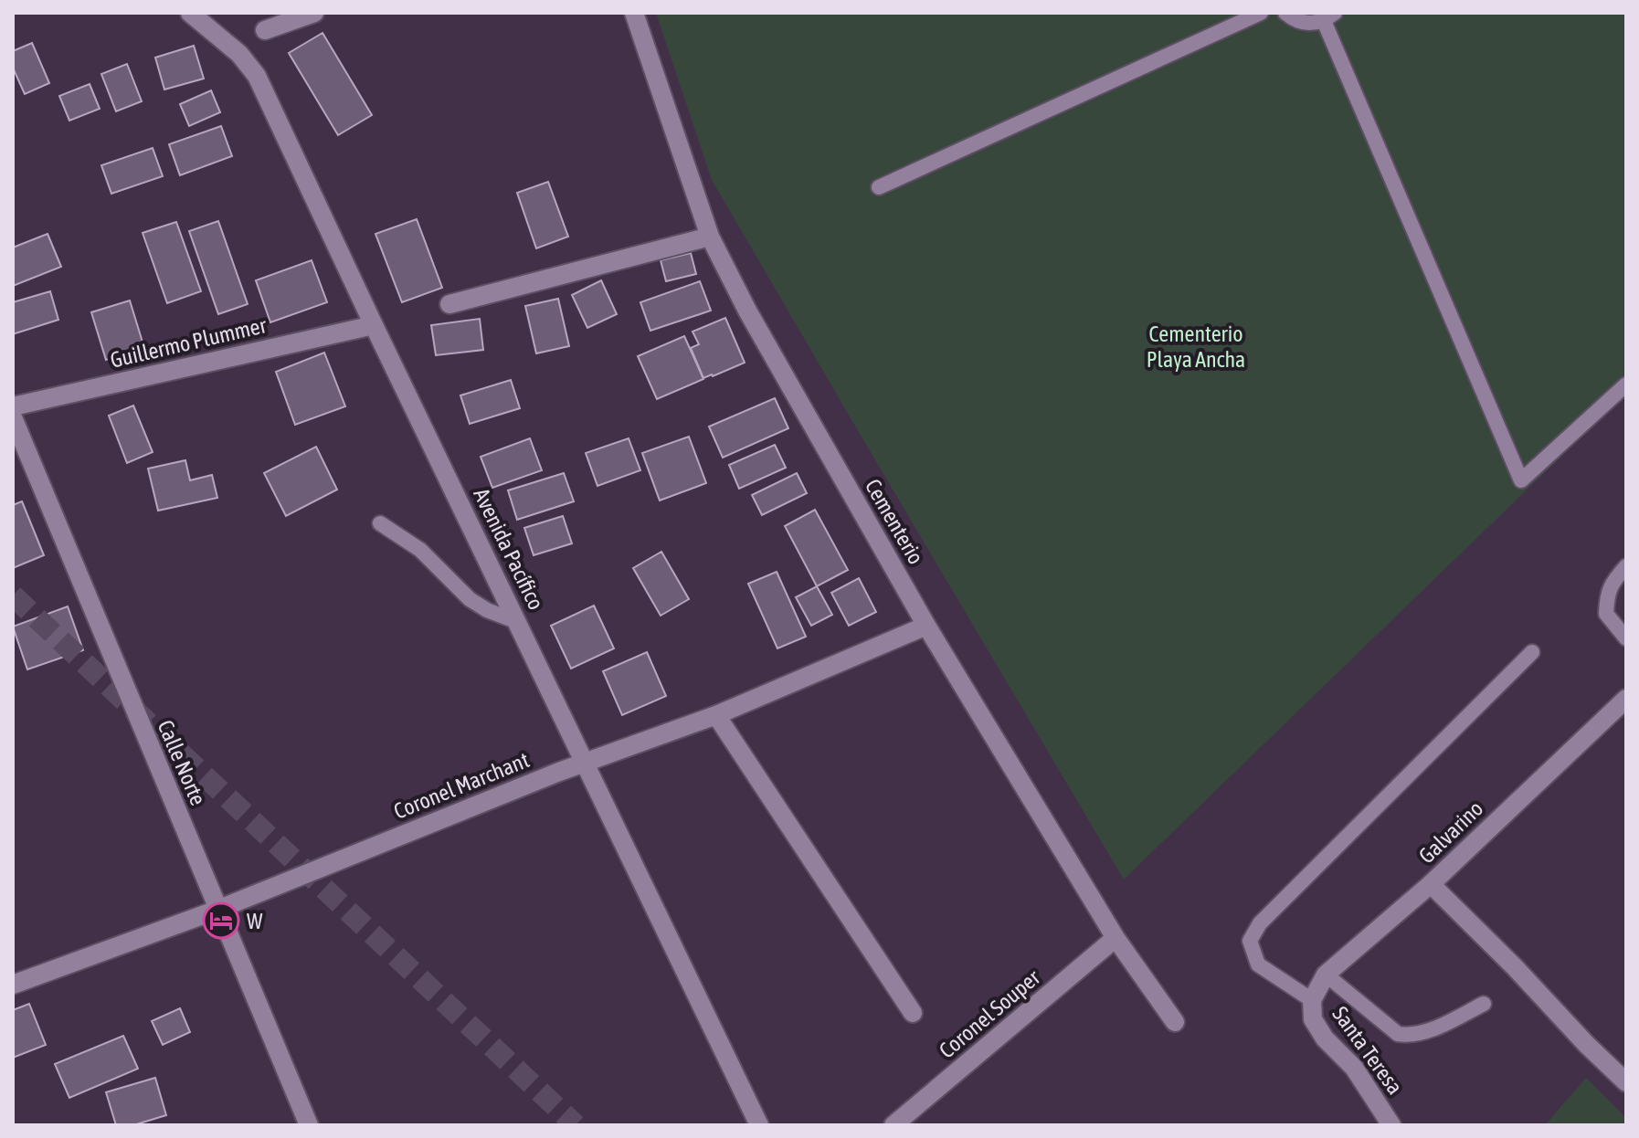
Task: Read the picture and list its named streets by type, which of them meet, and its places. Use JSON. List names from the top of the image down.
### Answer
{
  "streets": {
    "street": [
      "Guillermo Plummer",
      "Cementerio",
      "Avenida Pacífico",
      "Calle Norte",
      "Coronel Marchant",
      "Galvarino",
      "Coronel Souper",
      "Santa Teresa"
    ]
  },
  "crossings": [
    ["Guillermo Plummer", "Avenida Pacífico"],
    ["Cementerio", "Coronel Marchant"],
    ["Cementerio", "Coronel Souper"],
    ["Avenida Pacífico", "Coronel Marchant"],
    ["Calle Norte", "Coronel Marchant"],
    ["Galvarino", "Santa Teresa"]
  ],
  "parks": ["Cementerio Playa Ancha"],
  "places": {
    "hotel": ["W"]
  }
}
